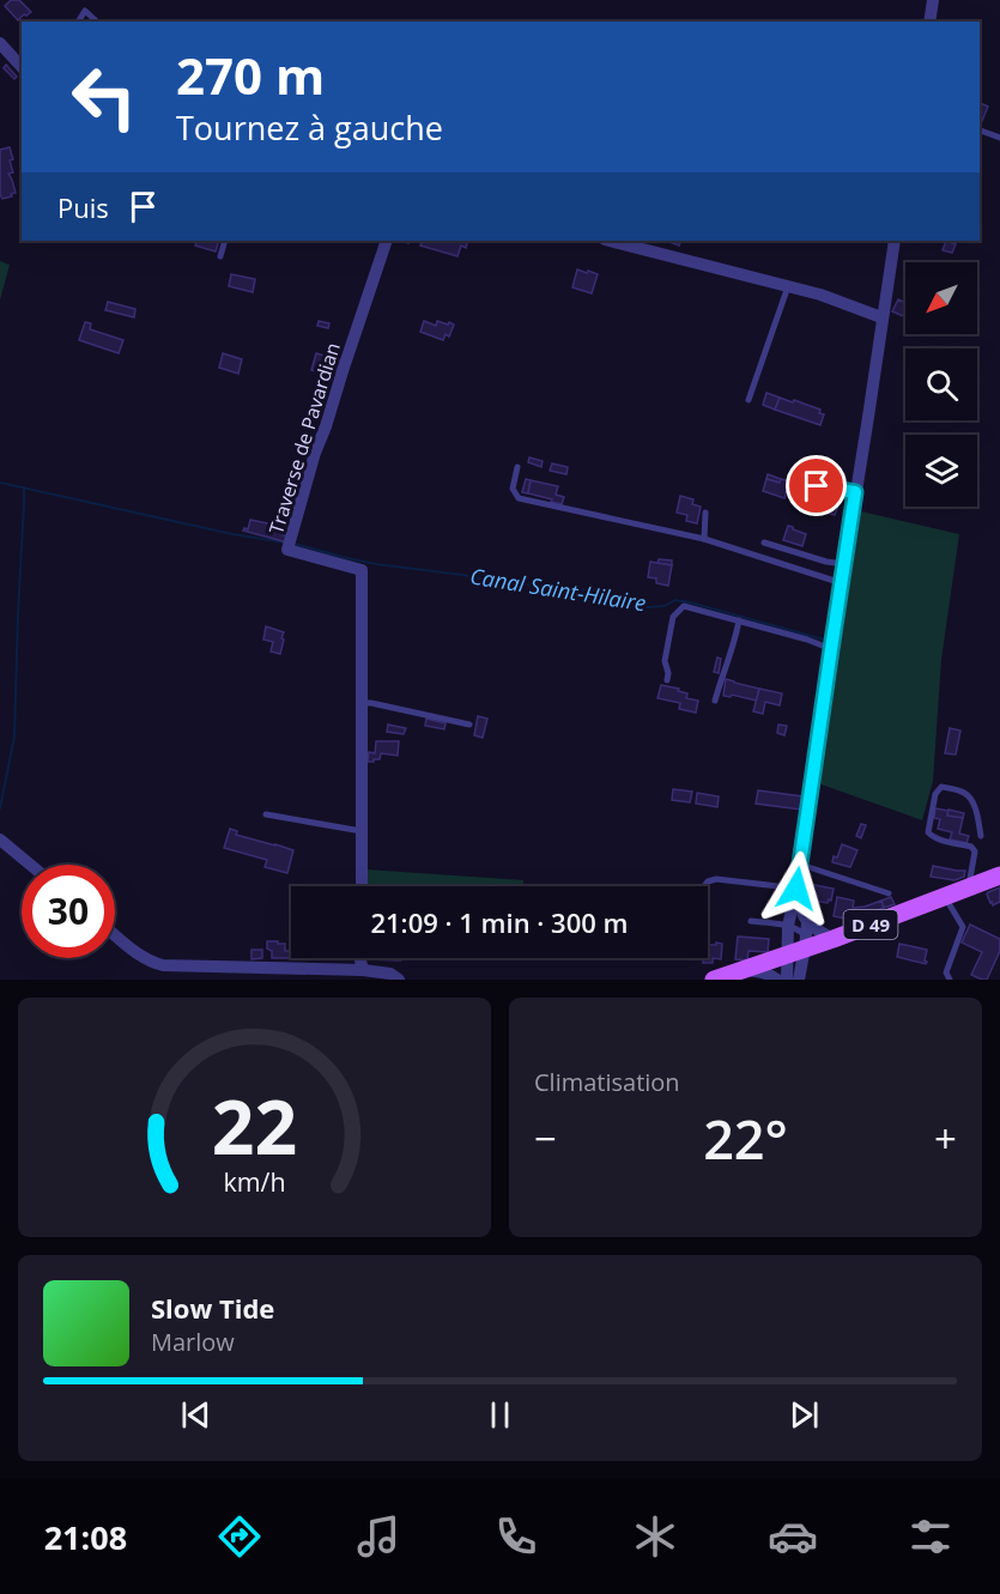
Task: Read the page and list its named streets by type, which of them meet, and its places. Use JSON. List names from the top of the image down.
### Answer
{
  "streets": {
    "main road": ["D 49"],
    "street": ["Traverse de Pavardian"]
  },
  "water": ["Canal Saint-Hilaire"],
  "north": "bottom left",
  "page": {
    "turn": ["270 m", "Tournez à gauche"],
    "then": "Puis",
    "limit": "30",
    "trip": "21:09 · 1 min · 300 m",
    "tile": "Climatisation",
    "heat": ["−", "22°", "+"],
    "song": ["Slow Tide", "Marlow"],
    "tabs": "21:08",
    "gauge": ["22", "km/h"]
  }
}
